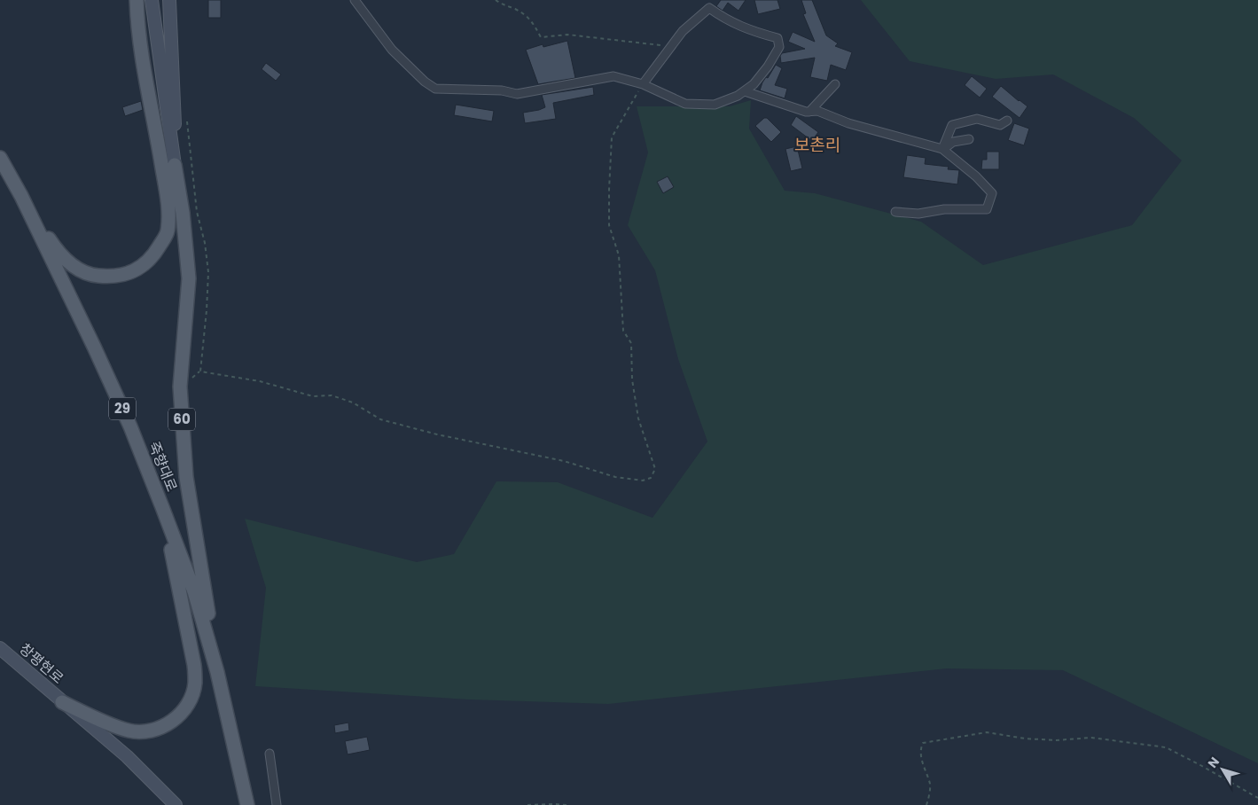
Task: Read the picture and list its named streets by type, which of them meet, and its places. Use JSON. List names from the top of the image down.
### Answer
{
  "streets": {
    "main road": [
      "29",
      "60",
      "죽향대로",
      "창평현로"
    ]
  },
  "crossings": [
    ["60", "죽향대로"]
  ],
  "districts": ["보촌리"],
  "north": "top left"
}
